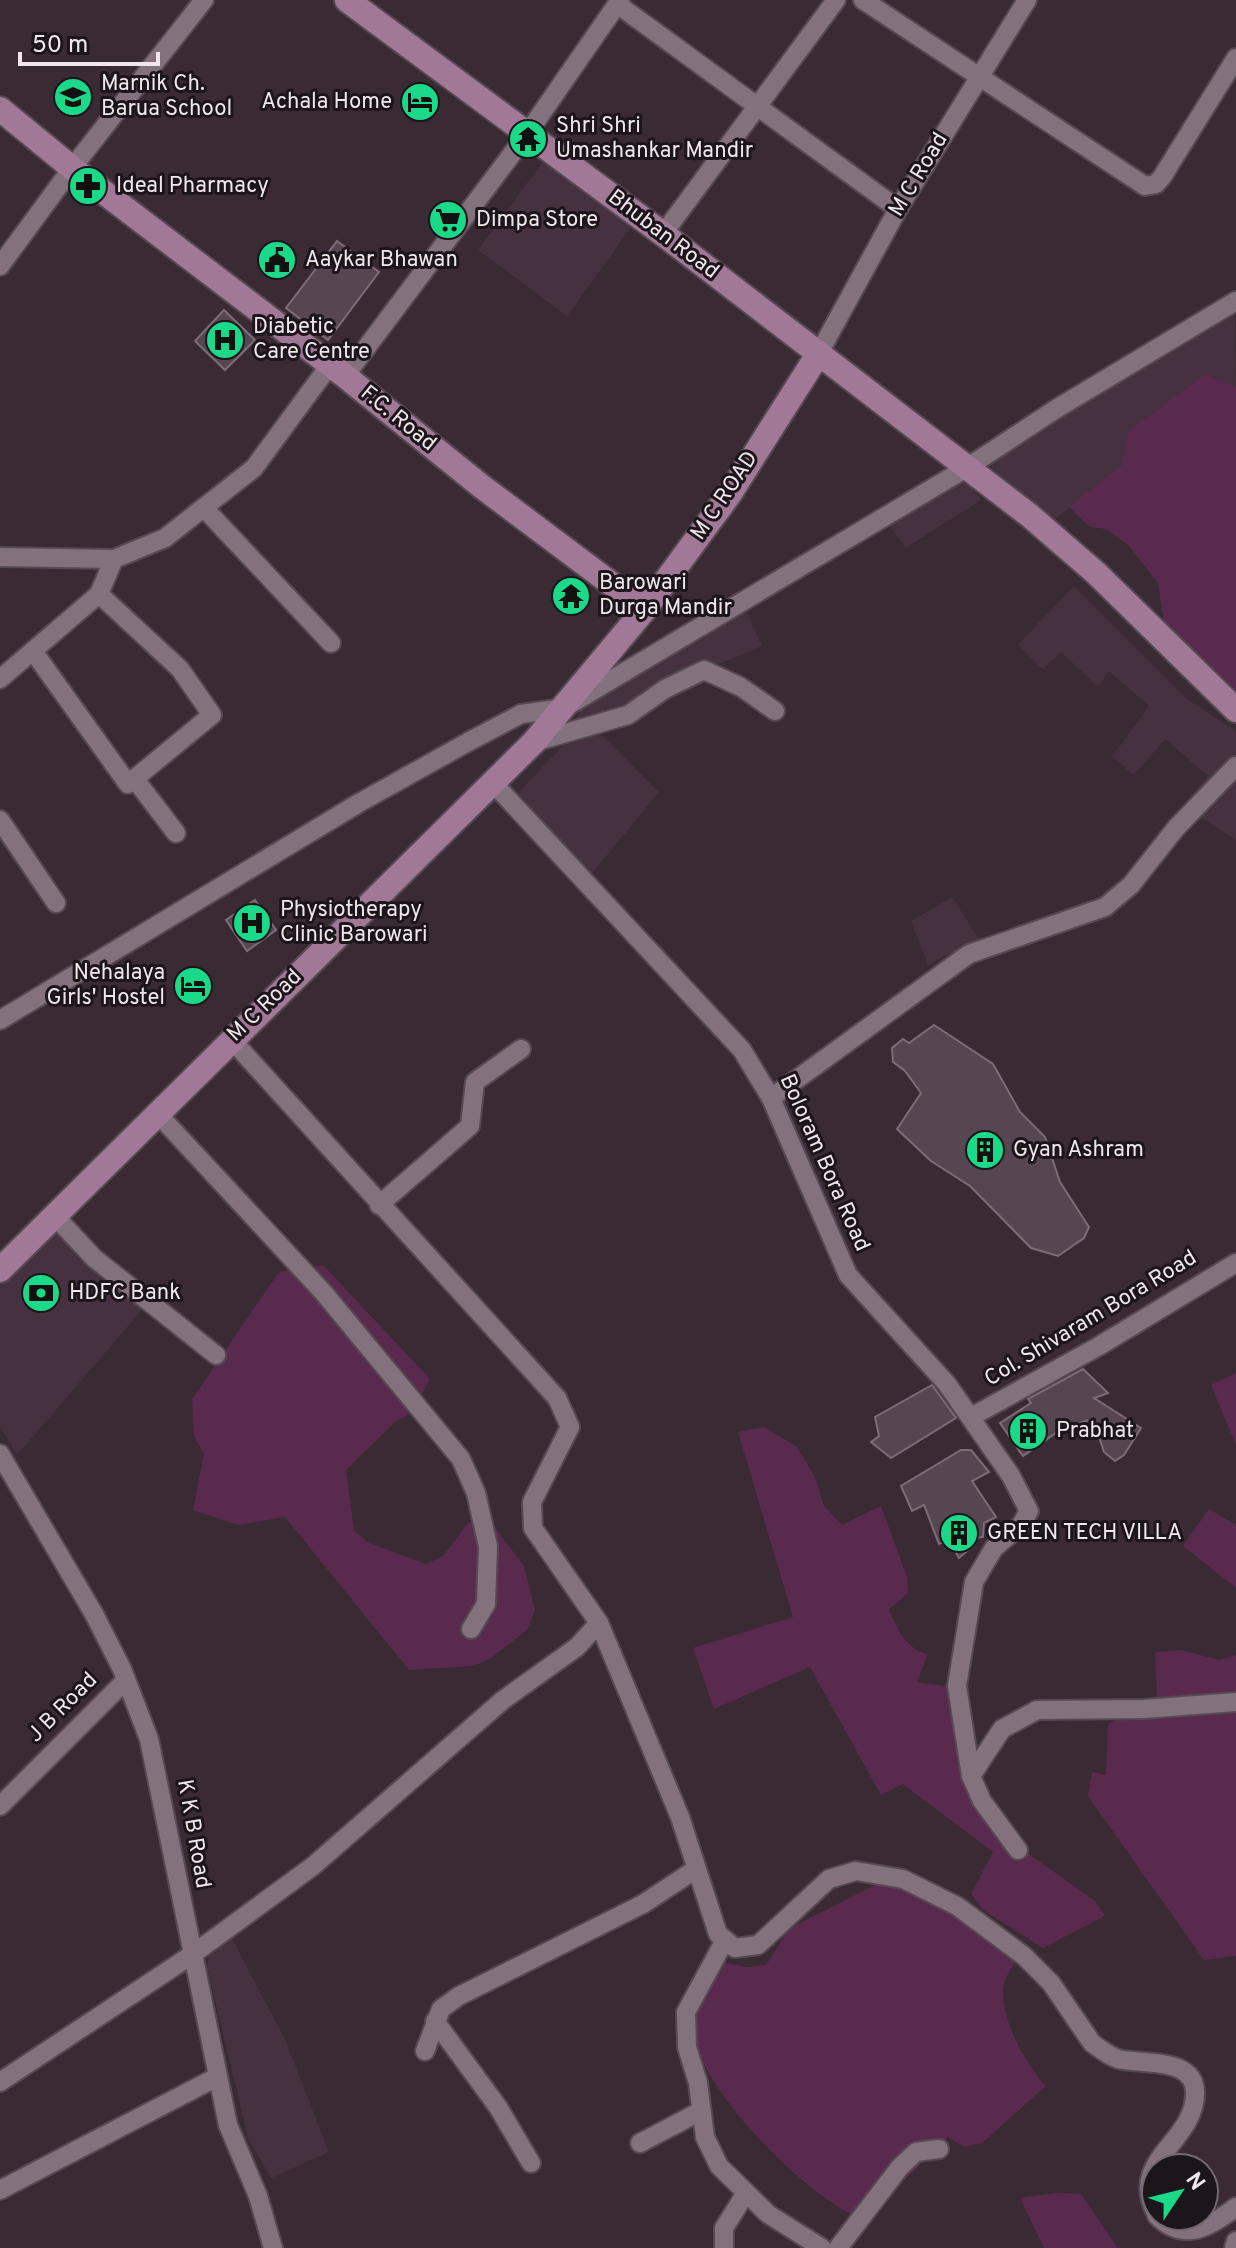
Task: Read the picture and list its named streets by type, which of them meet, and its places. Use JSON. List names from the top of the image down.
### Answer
{
  "streets": {
    "street": [
      "M C Road",
      "Bhuban Road",
      "F.C. Road",
      "M C ROAD",
      "Boloram Bora Road",
      "Col. Shivaram Bora Road",
      "J B Road",
      "K K B Road"
    ]
  },
  "crossings": [
    ["M C Road", "Bhuban Road"],
    ["M C Road", "M C ROAD"],
    ["M C Road", "Boloram Bora Road"],
    ["Bhuban Road", "M C ROAD"],
    ["F.C. Road", "M C ROAD"],
    ["Boloram Bora Road", "Col. Shivaram Bora Road"],
    ["J B Road", "K K B Road"]
  ],
  "places": {
    "school or university": ["Marnik Ch. Barua School"],
    "hotel": ["Achala Home", "Nehalaya Girls' Hostel"],
    "temple": ["Shri Shri Umashankar Mandir", "Barowari Durga Mandir"],
    "pharmacy": ["Ideal Pharmacy"],
    "supermarket": ["Dimpa Store"],
    "public building": ["Aaykar Bhawan"],
    "hospital": ["Diabetic Care Centre", "Physiotherapy Clinic Barowari"],
    "building": ["Gyan Ashram", "Prabhat", "GREEN TECH VILLA"],
    "bank": ["HDFC Bank"]
  },
  "scale_bar": "50 m",
  "north": "top right"
}
